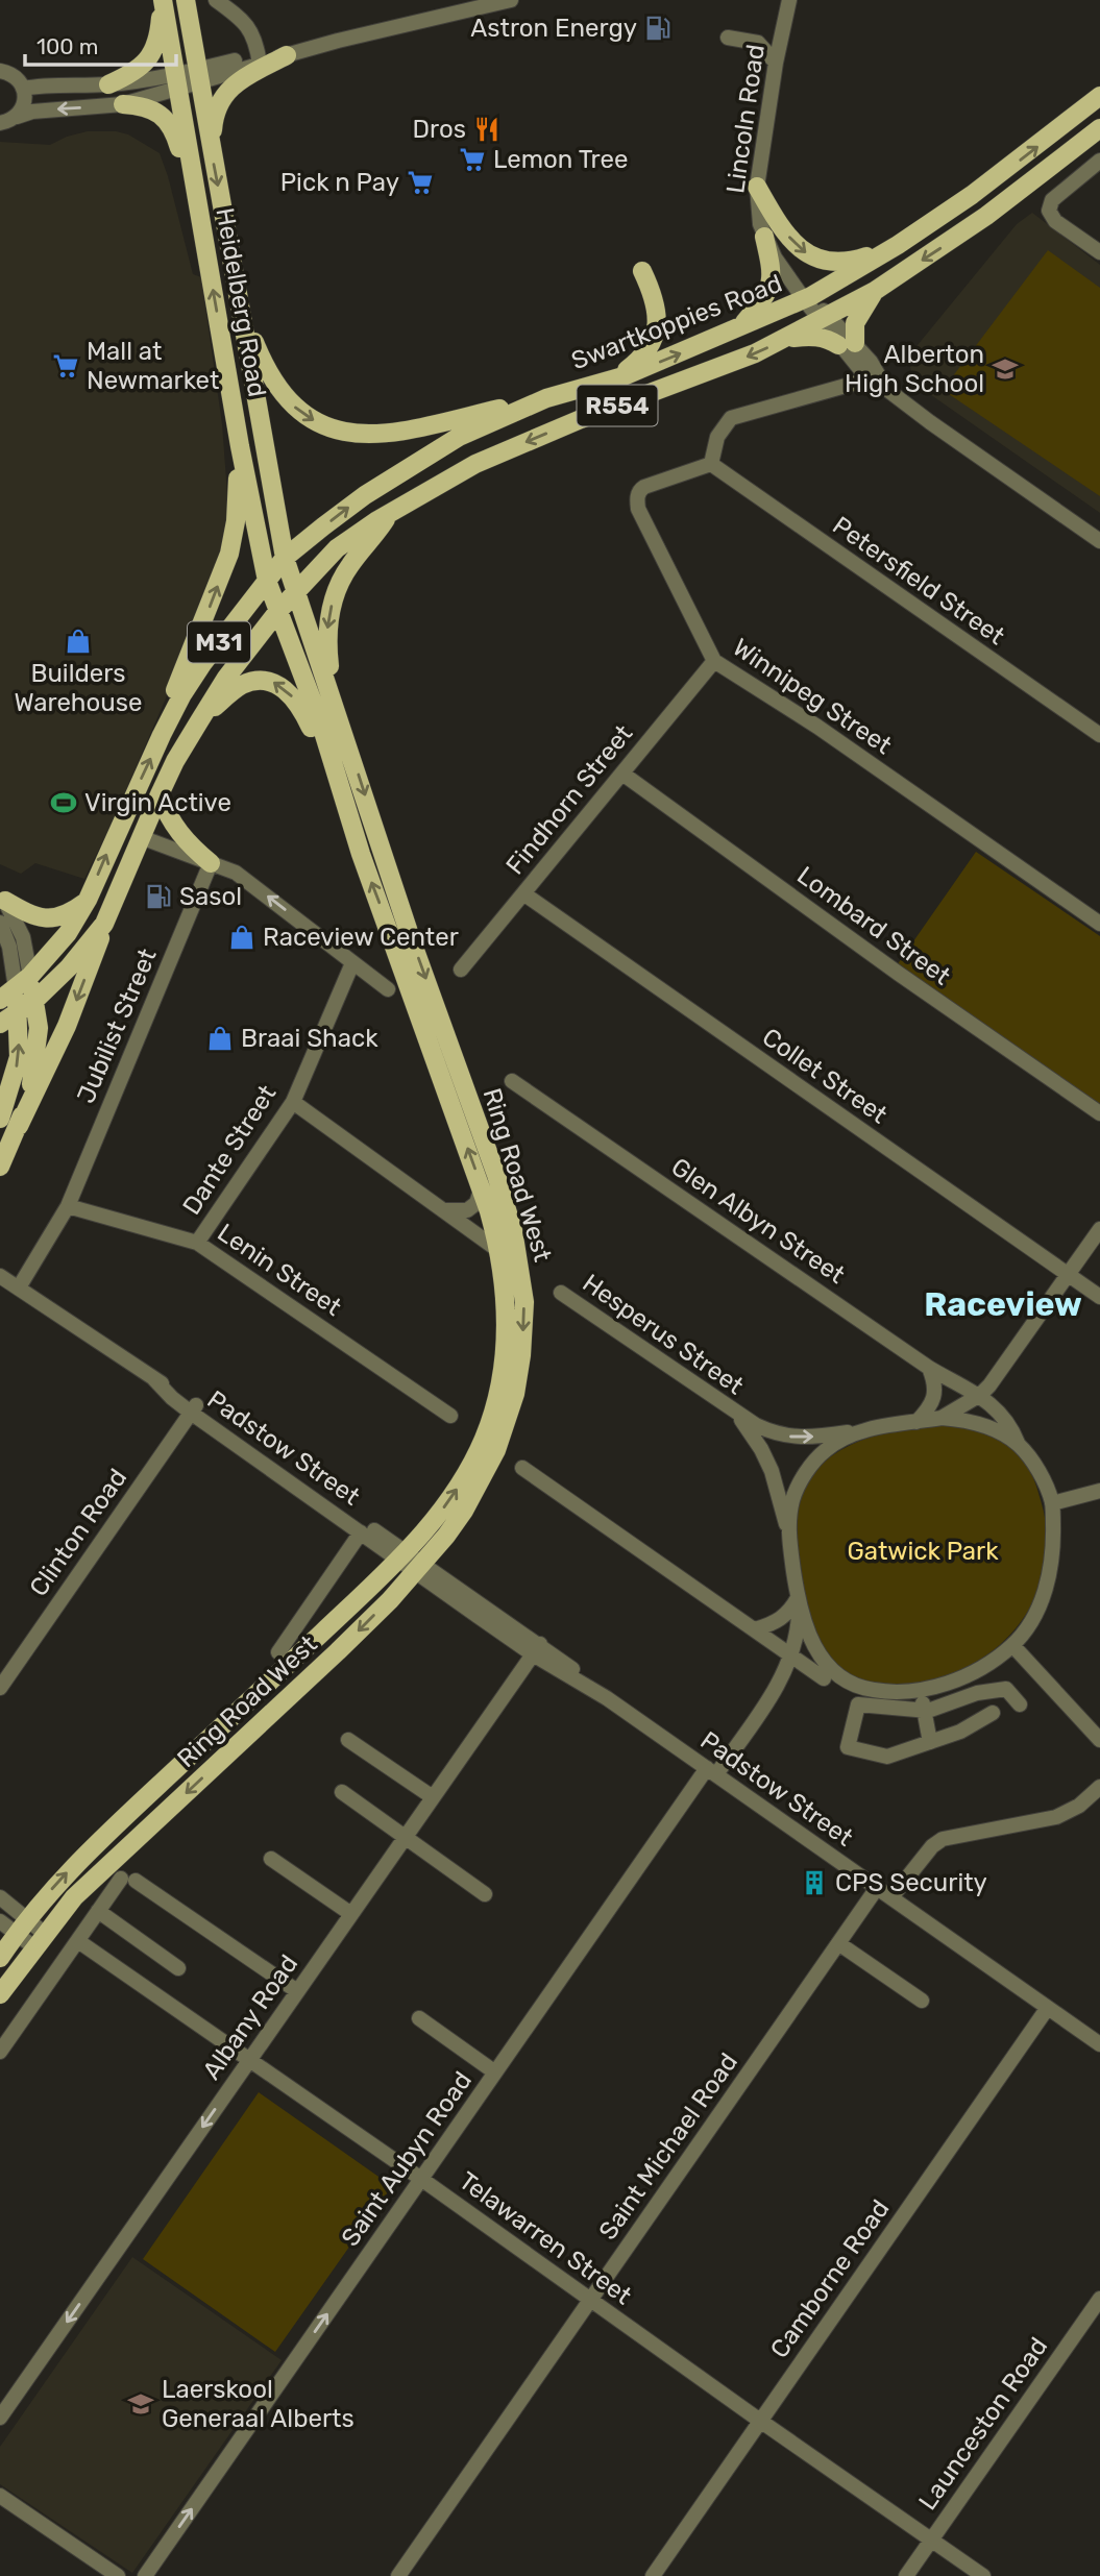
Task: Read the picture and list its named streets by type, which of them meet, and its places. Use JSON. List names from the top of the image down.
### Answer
{
  "streets": {
    "main road": [
      "Heidelberg Road",
      "Swartkoppies Road",
      "R554",
      "M31",
      "Ring Road West"
    ],
    "street": [
      "Lincoln Road",
      "Petersfield Street",
      "Winnipeg Street",
      "Findhorn Street",
      "Lombard Street",
      "Jubilist Street",
      "Collet Street",
      "Dante Street",
      "Glen Albyn Street",
      "Lenin Street",
      "Hesperus Street",
      "Padstow Street",
      "Clinton Road",
      "Albany Road",
      "Saint Michael Road",
      "Saint Aubyn Road",
      "Telawarren Street",
      "Camborne Road",
      "Launceston Road"
    ]
  },
  "crossings": [
    ["Lincoln Road", "Swartkoppies Road"],
    ["Heidelberg Road", "Swartkoppies Road"],
    ["Heidelberg Road", "M31"],
    ["Heidelberg Road", "Ring Road West"],
    ["Swartkoppies Road", "M31"],
    ["Swartkoppies Road", "Ring Road West"],
    ["Petersfield Street", "Winnipeg Street"],
    ["M31", "Ring Road West"],
    ["Winnipeg Street", "Findhorn Street"],
    ["Findhorn Street", "Lombard Street"],
    ["Findhorn Street", "Collet Street"],
    ["Jubilist Street", "Lenin Street"],
    ["Dante Street", "Lenin Street"],
    ["Ring Road West", "Padstow Street"],
    ["Hesperus Street", "Saint Aubyn Road"],
    ["Padstow Street", "Clinton Road"],
    ["Padstow Street", "Albany Road"],
    ["Padstow Street", "Saint Michael Road"],
    ["Padstow Street", "Saint Aubyn Road"],
    ["Padstow Street", "Camborne Road"],
    ["Albany Road", "Telawarren Street"],
    ["Saint Michael Road", "Telawarren Street"],
    ["Saint Aubyn Road", "Telawarren Street"],
    ["Telawarren Street", "Camborne Road"],
    ["Telawarren Street", "Launceston Road"]
  ],
  "one_way": ["Albany Road", "Saint Aubyn Road"],
  "districts": ["Raceview"],
  "parks": ["Gatwick Park"],
  "places": {
    "fuel station": ["Astron Energy", "Sasol"],
    "restaurant": ["Dros"],
    "supermarket": ["Lemon Tree", "Pick n Pay", "Mall at Newmarket"],
    "school or university": ["Alberton High School", "Laerskool Generaal Alberts"],
    "shop": ["Builders Warehouse", "Raceview Center", "Braai Shack"],
    "sports": ["Virgin Active"],
    "building": ["CPS Security"]
  },
  "scale_bar": "100 m"
}
